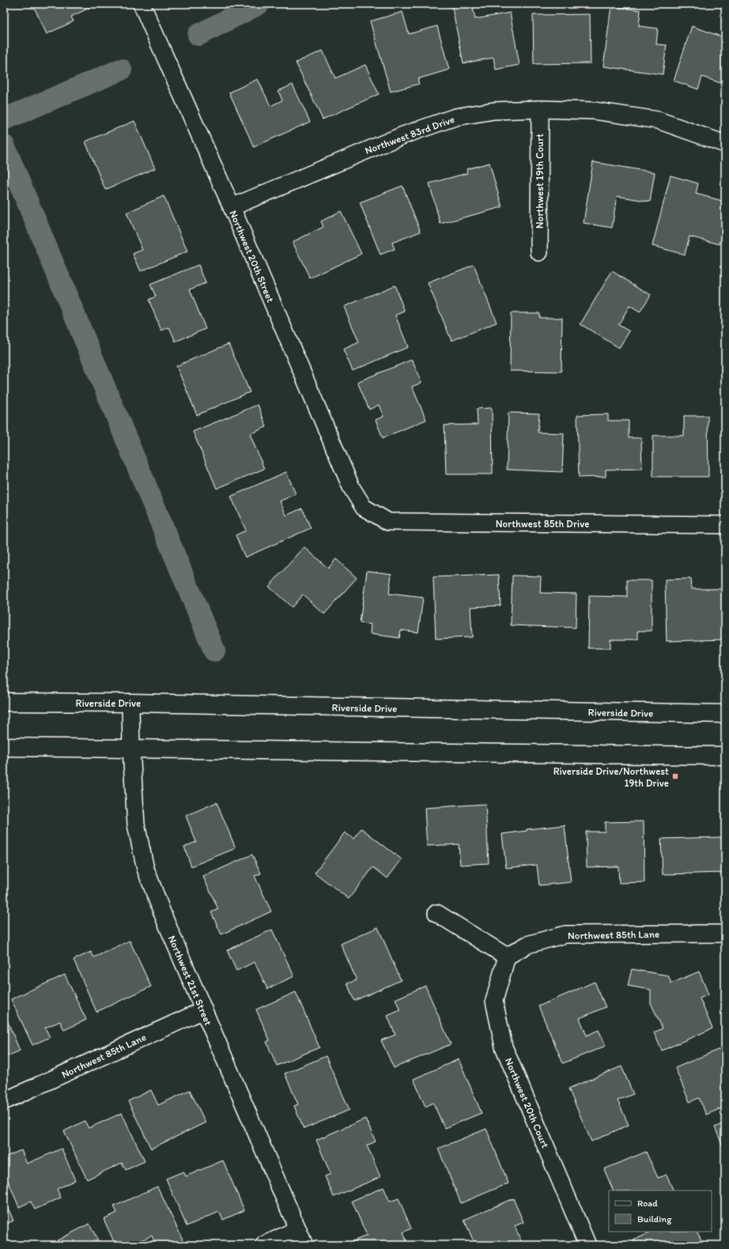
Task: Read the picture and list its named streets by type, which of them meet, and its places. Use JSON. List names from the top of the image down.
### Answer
{
  "streets": {
    "street": [
      "Northwest 83rd Drive",
      "Northwest 19th Court",
      "Northwest 20th Street",
      "Northwest 85th Drive",
      "Riverside Drive",
      "Northwest 85th Lane",
      "Northwest 21st Street",
      "Northwest 20th Court"
    ]
  },
  "crossings": [
    ["Northwest 83rd Drive", "Northwest 19th Court"],
    ["Northwest 83rd Drive", "Northwest 20th Street"],
    ["Northwest 20th Street", "Northwest 85th Drive"],
    ["Riverside Drive", "Northwest 21st Street"],
    ["Northwest 85th Lane", "Northwest 21st Street"],
    ["Northwest 85th Lane", "Northwest 20th Court"]
  ],
  "places": {
    "transit": ["Riverside Drive/Northwest 19th Drive"]
  },
  "legend": ["Road", "Building"]
}
